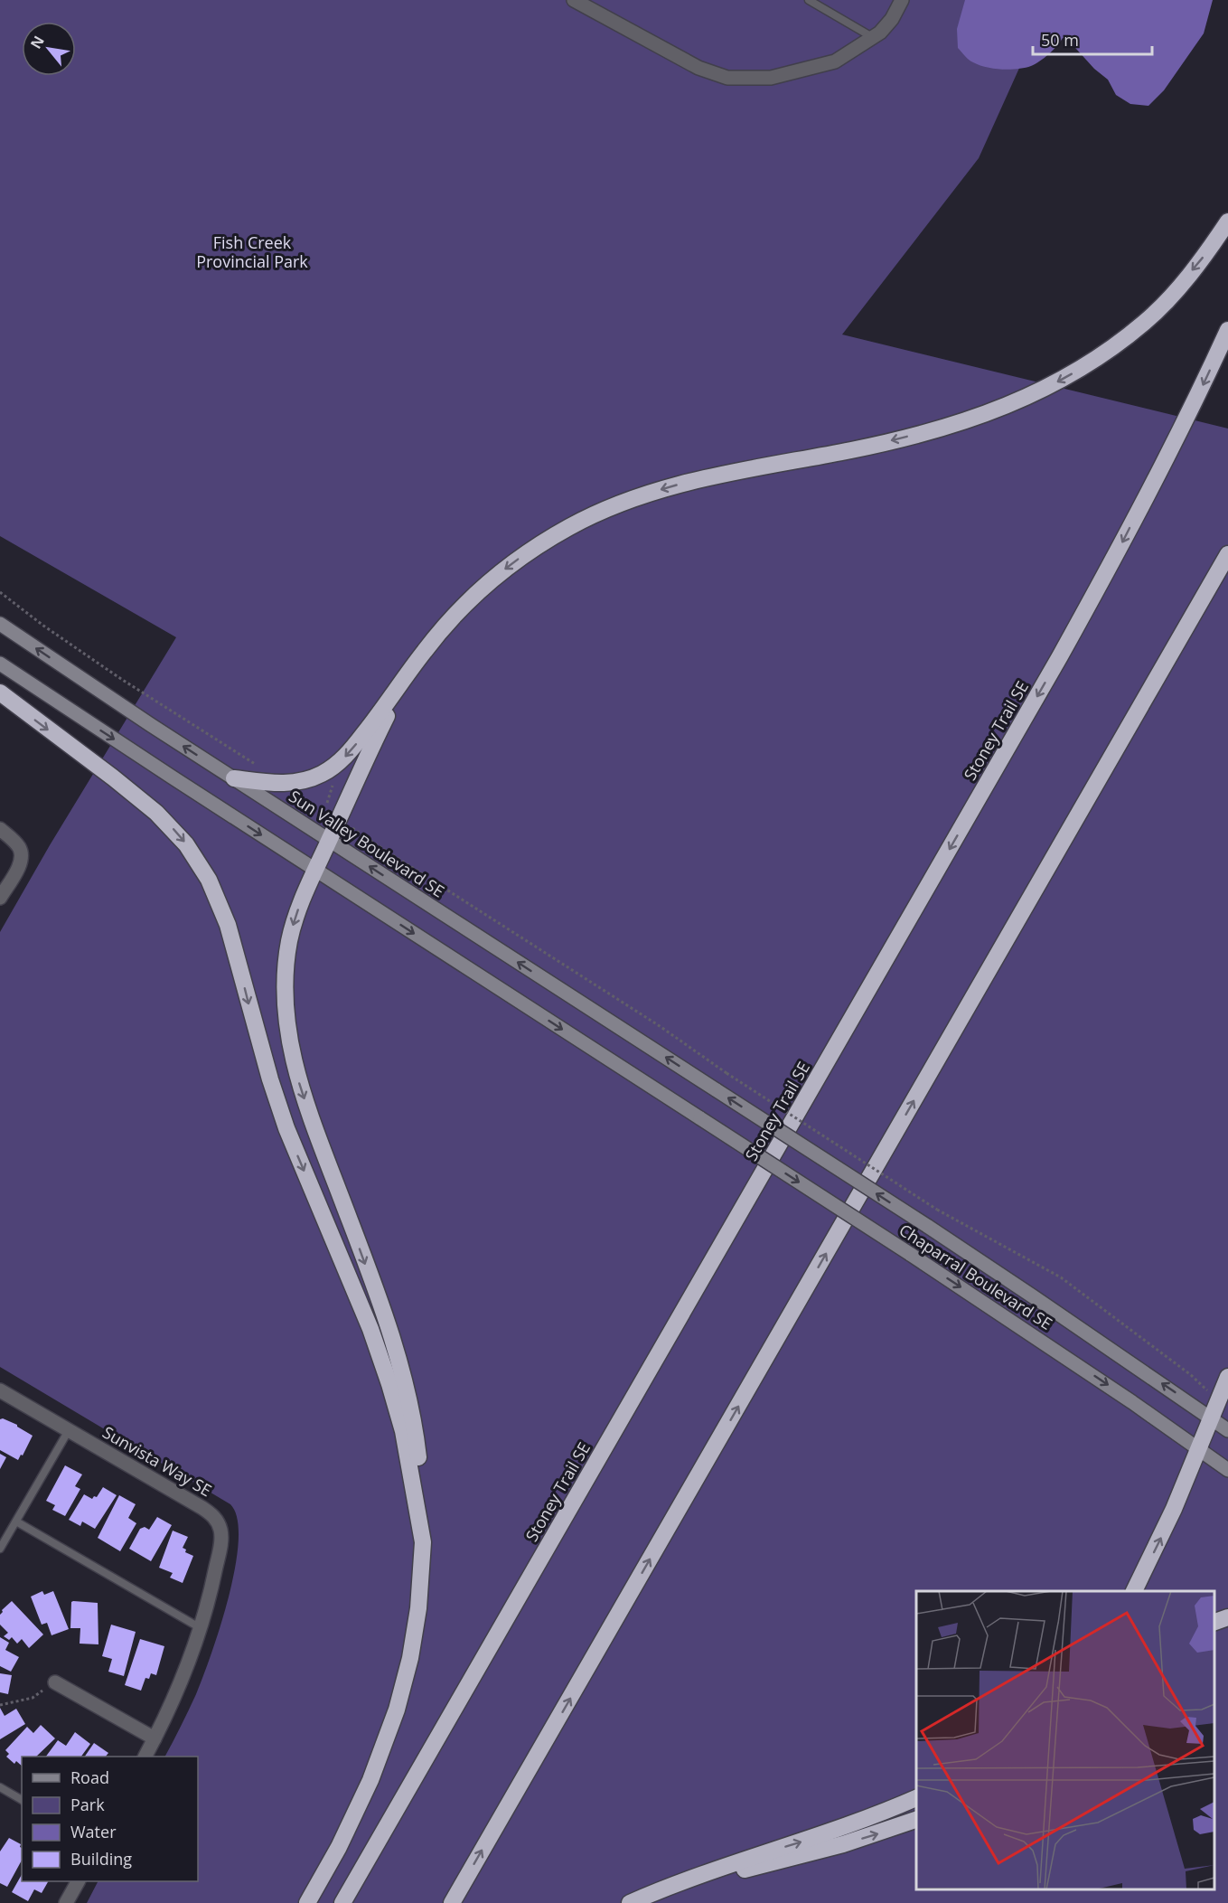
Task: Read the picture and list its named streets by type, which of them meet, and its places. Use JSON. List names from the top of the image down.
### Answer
{
  "streets": {
    "highway": ["Stoney Trail SE"],
    "main road": ["Sun Valley Boulevard SE", "Chaparral Boulevard SE"],
    "street": ["Sunvista Way SE"]
  },
  "crossings": [
    ["Sun Valley Boulevard SE", "Chaparral Boulevard SE"]
  ],
  "parks": ["Fish Creek Provincial Park"],
  "legend": [
    "Road",
    "Park",
    "Water",
    "Building"
  ],
  "scale_bar": "50 m",
  "north": "top left"
}
